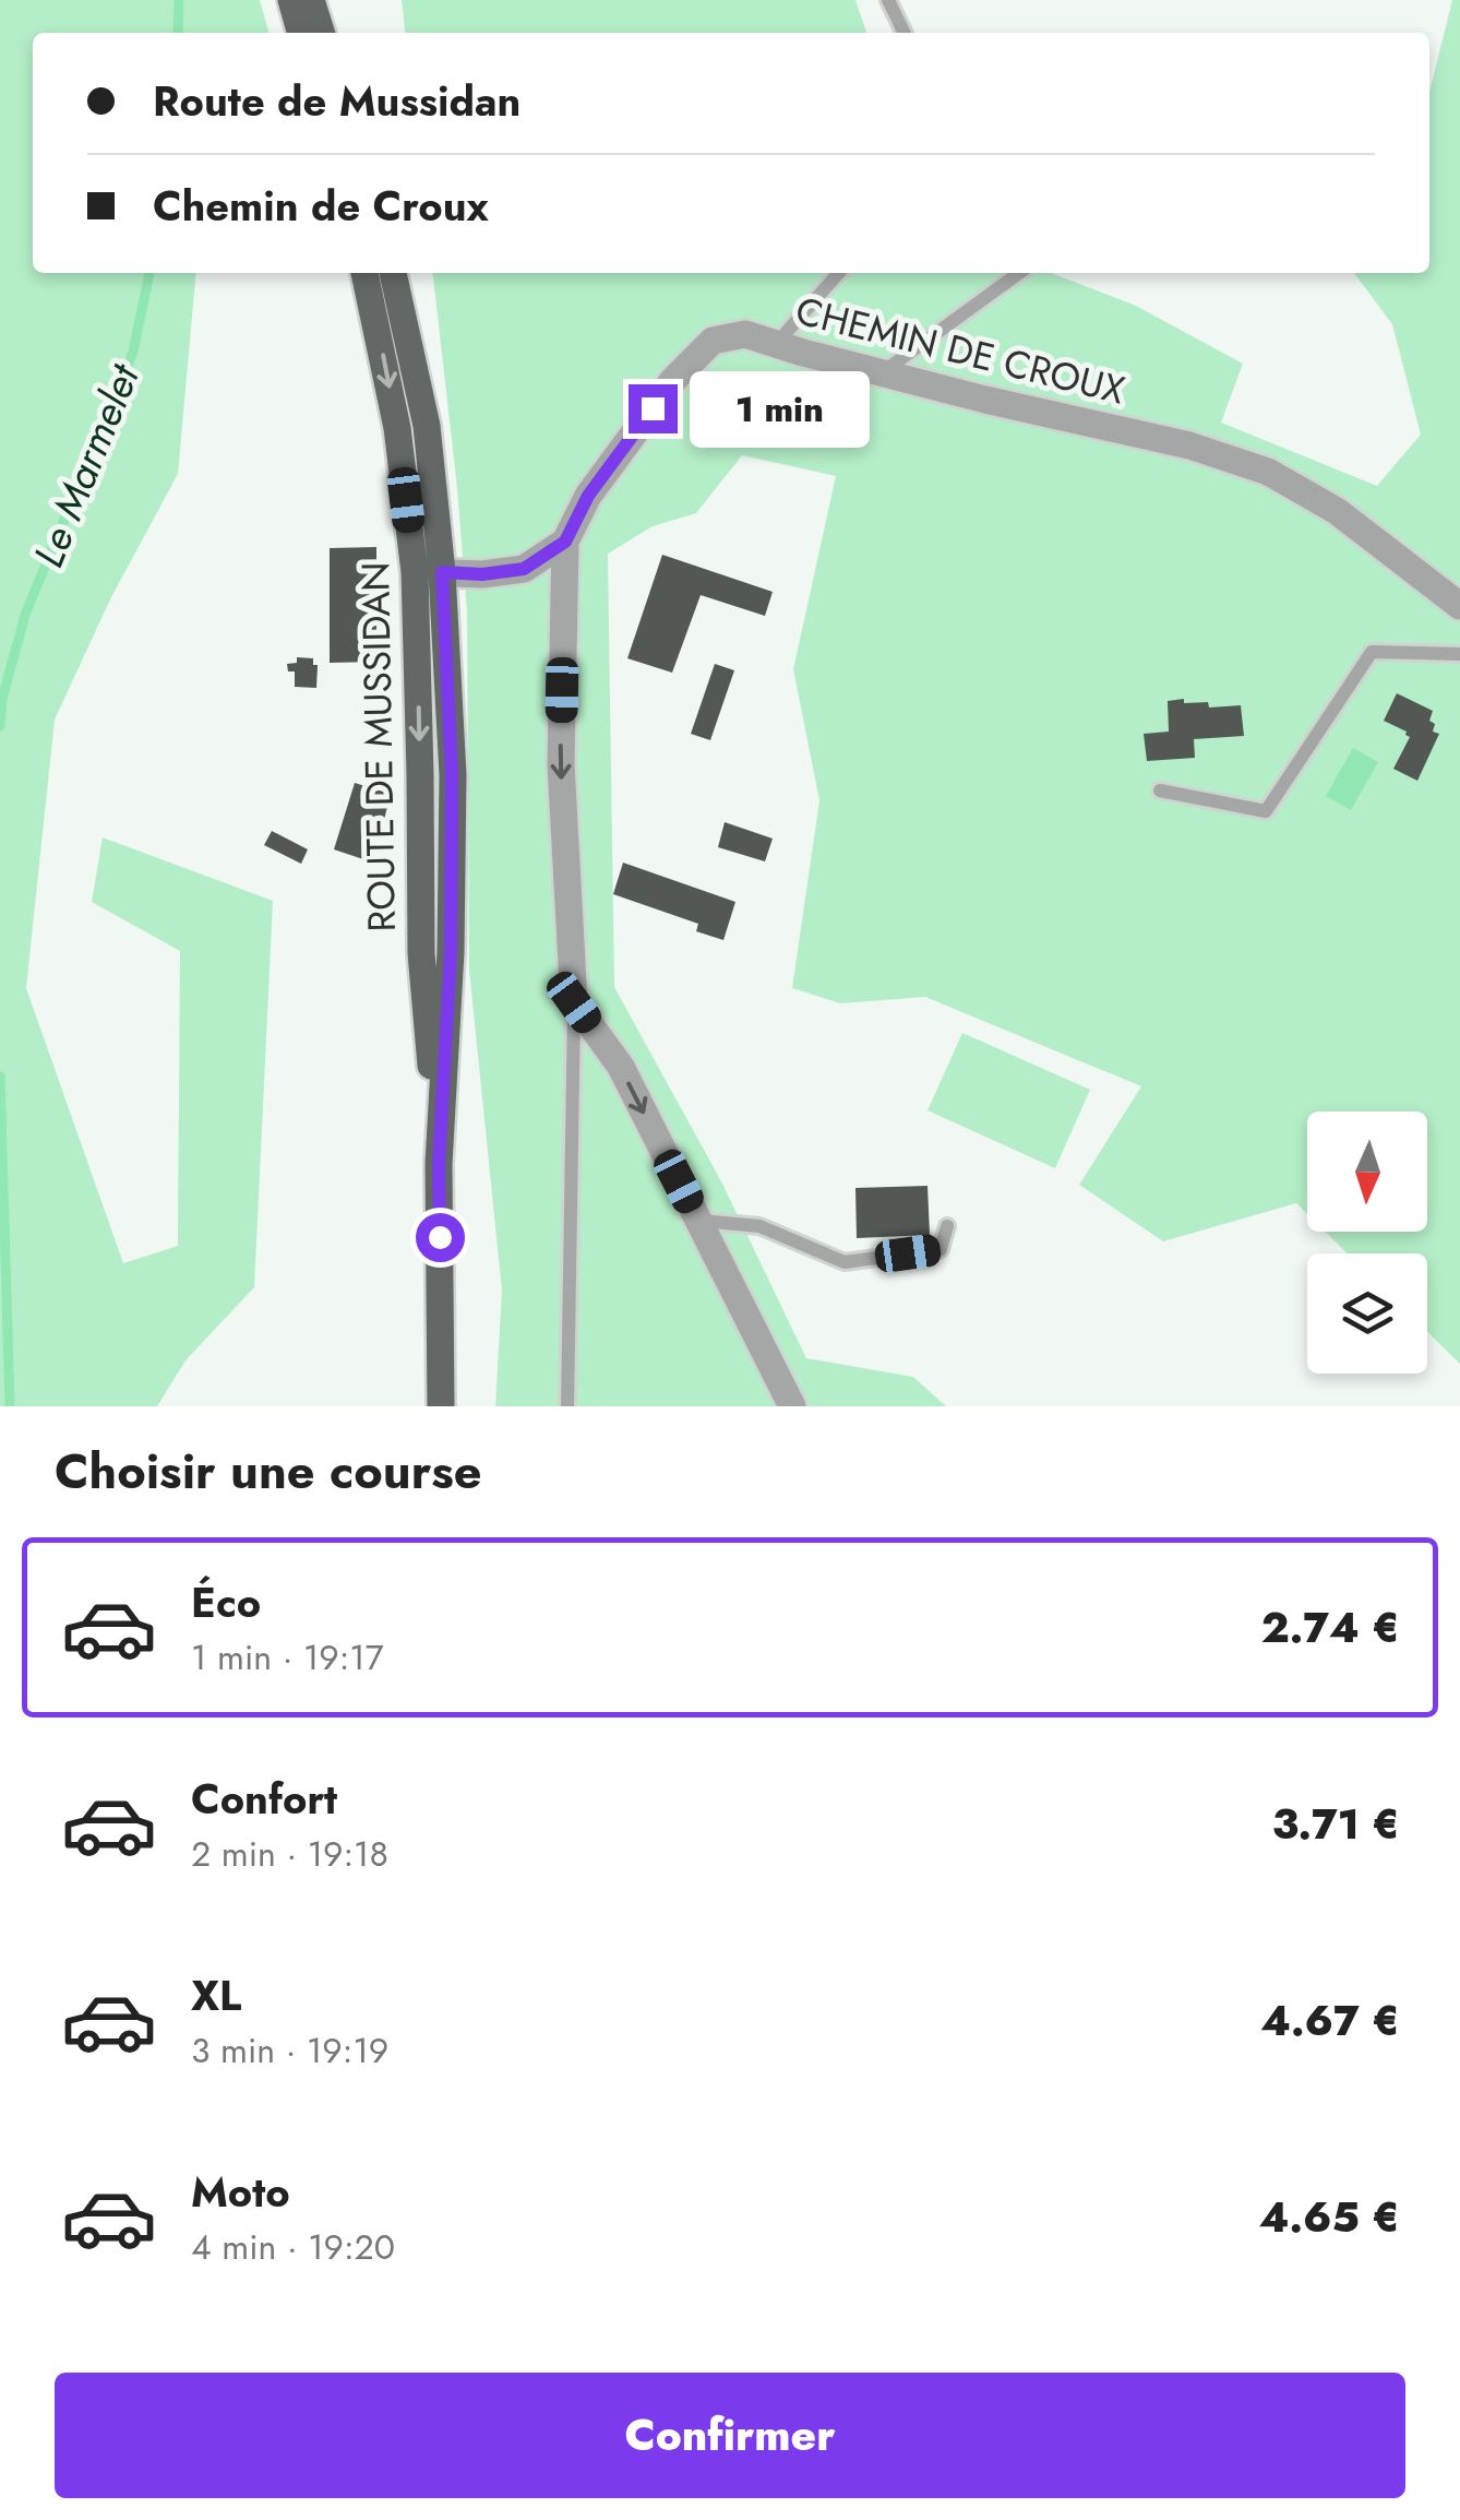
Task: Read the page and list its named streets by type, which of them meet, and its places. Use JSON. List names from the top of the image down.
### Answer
{
  "streets": {
    "main road": ["ROUTE DE MUSSIDAN"],
    "street": ["CHEMIN DE CROUX"]
  },
  "water": ["Le Marmelet"],
  "north": "bottom",
  "page": {
    "banner": ["Route de Mussidan", "Chemin de Croux"],
    "bubble": "1 min",
    "heading": "Choisir une course",
    "list": [
      {
        "name": "Éco",
        "note": "1 min · 19:17",
        "value": "2.74 €"
      },
      {
        "name": "Confort",
        "note": "2 min · 19:18",
        "value": "3.71 €"
      },
      {
        "name": "XL",
        "note": "3 min · 19:19",
        "value": "4.67 €"
      },
      {
        "name": "Moto",
        "note": "4 min · 19:20",
        "value": "4.65 €"
      }
    ],
    "buttons": "Confirmer"
  }
}
